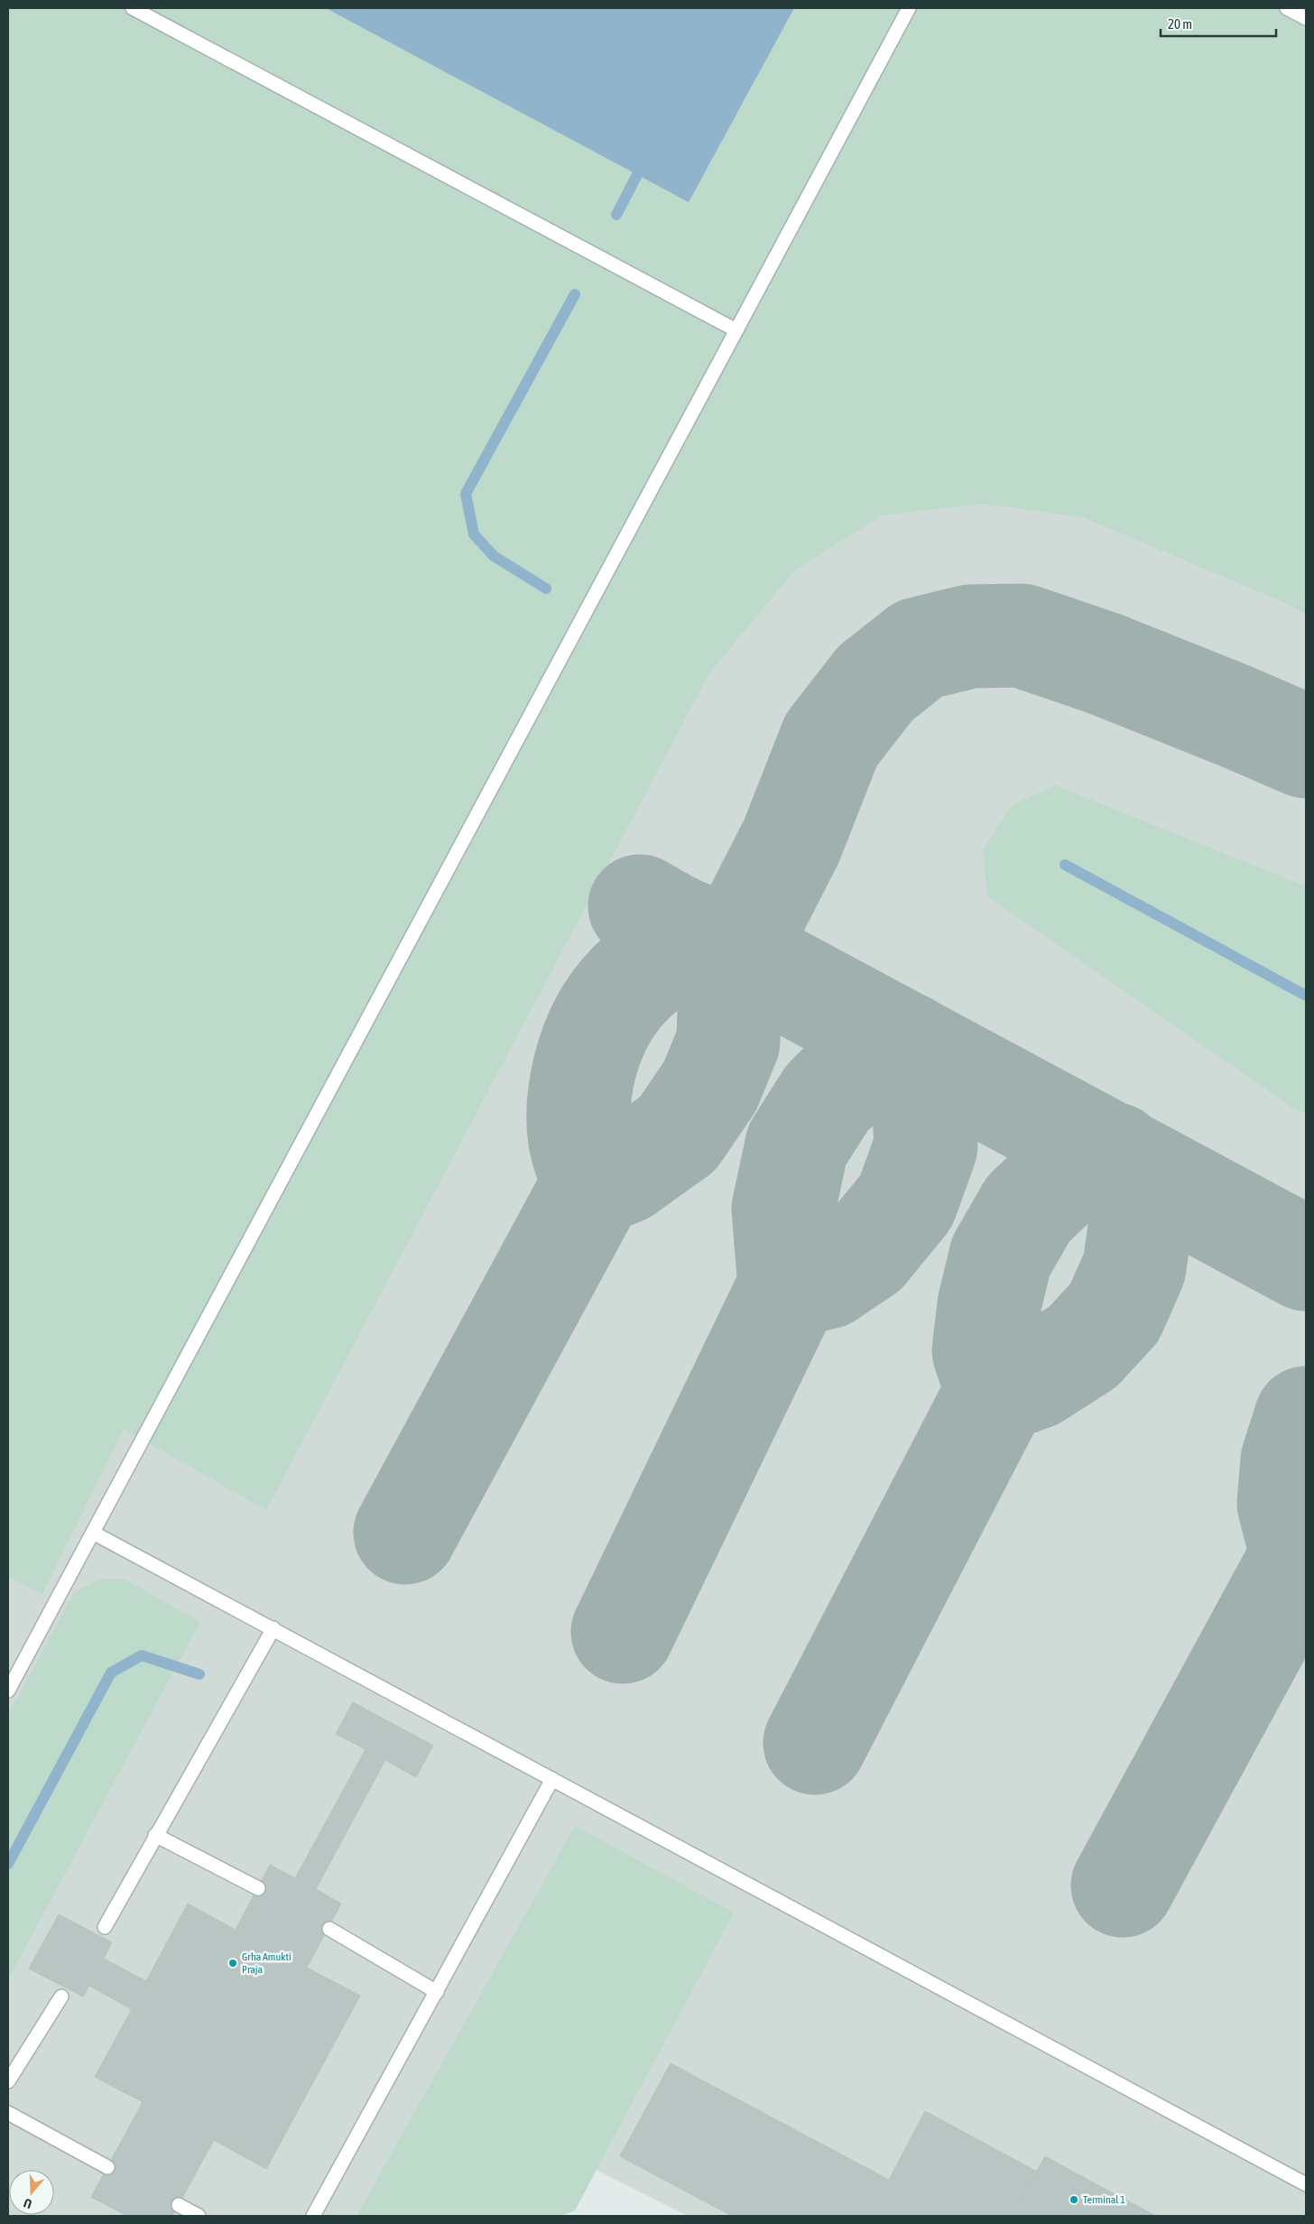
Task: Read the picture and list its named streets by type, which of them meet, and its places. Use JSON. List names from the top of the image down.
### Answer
{
  "places": ["Grha Amukti Praja", "Terminal 1"],
  "scale_bar": "20 m",
  "north": "bottom"
}
